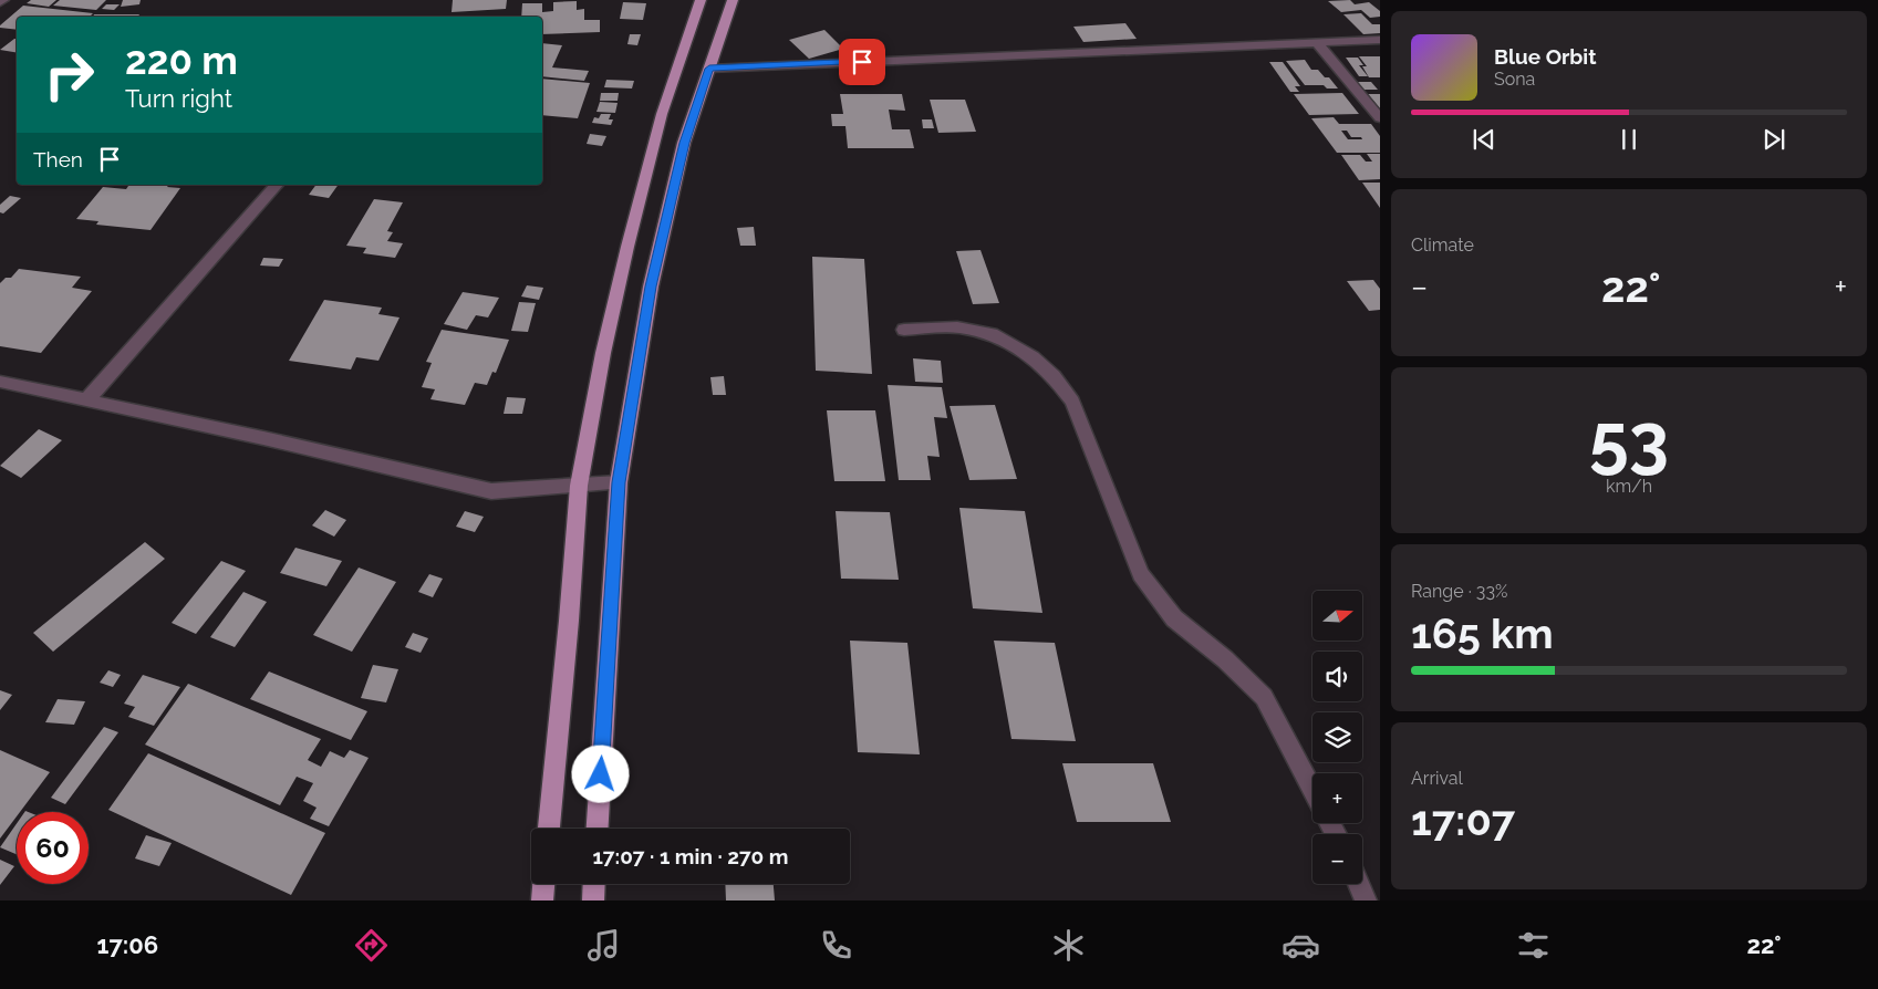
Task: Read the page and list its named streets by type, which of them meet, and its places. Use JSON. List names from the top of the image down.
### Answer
{
  "north": "right",
  "page": {
    "turn": ["220 m", "Turn right"],
    "song": ["Blue Orbit", "Sona"],
    "then": "Then",
    "tile": [
      "Climate",
      ["53", "km/h"],
      ["Range · 33%", "165 km"],
      ["Arrival", "17:07"]
    ],
    "heat": ["−", "22°", "+"],
    "map_buttons": ["+", "−"],
    "limit": "60",
    "trip": "17:07 · 1 min · 270 m",
    "tabs": ["17:06", "22°"]
  }
}
